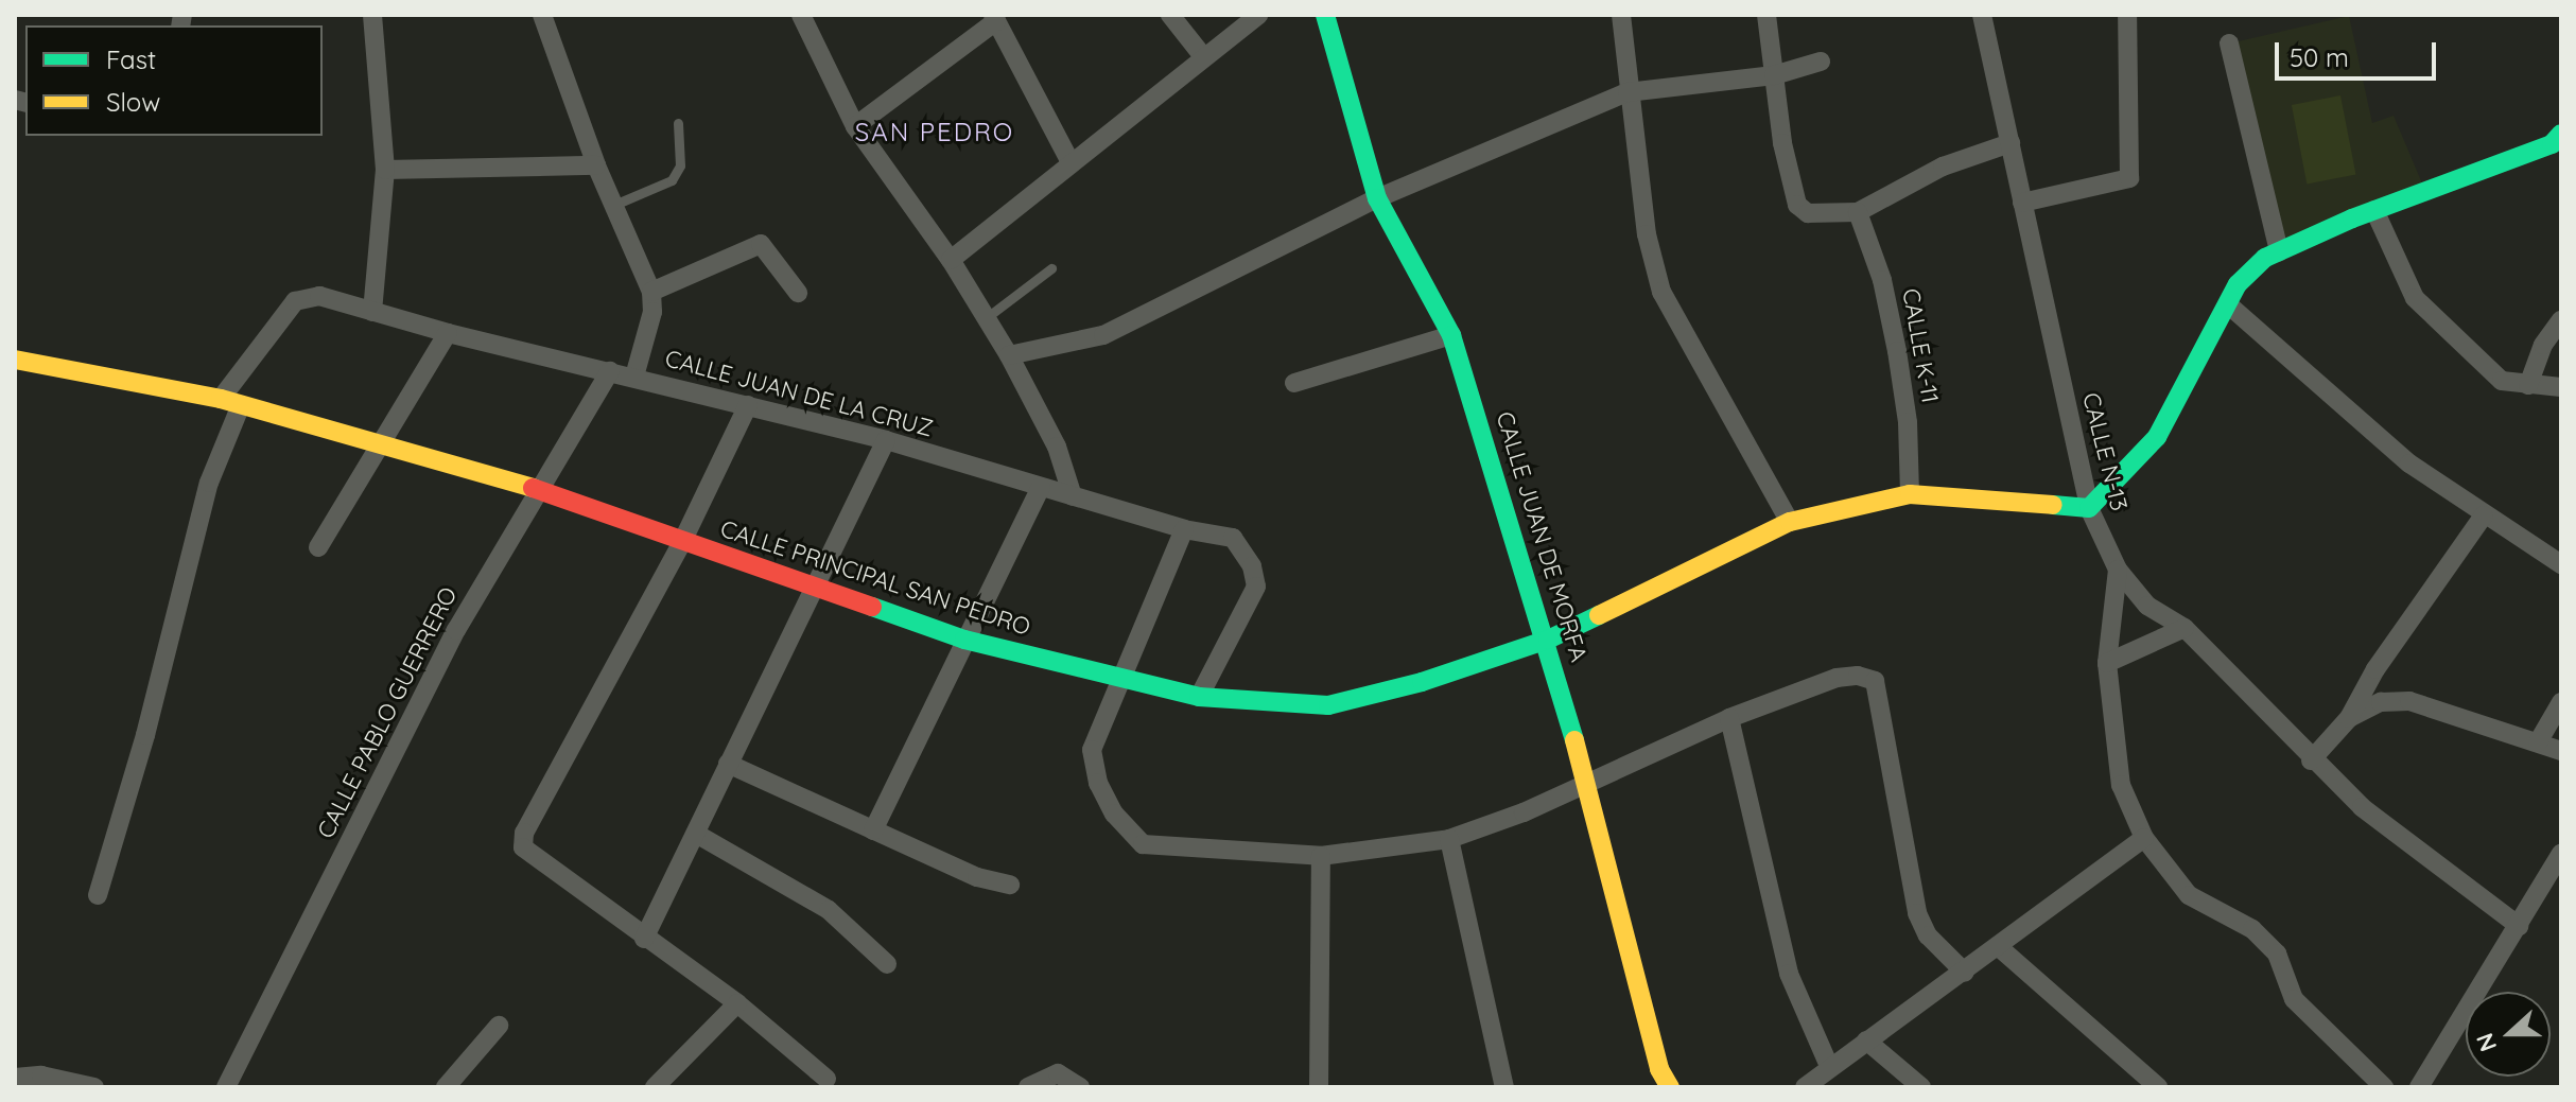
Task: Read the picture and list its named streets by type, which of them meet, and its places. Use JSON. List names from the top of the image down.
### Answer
{
  "streets": {
    "street": [
      "CALLE K-11",
      "CALLE JUAN DE LA CRUZ",
      "CALLE N-13",
      "CALLE JUAN DE MORFA",
      "CALLE PRINCIPAL SAN PEDRO",
      "CALLE PABLO GUERRERO"
    ]
  },
  "crossings": [
    ["CALLE K-11", "CALLE PRINCIPAL SAN PEDRO"],
    ["CALLE JUAN DE LA CRUZ", "CALLE PRINCIPAL SAN PEDRO"],
    ["CALLE JUAN DE LA CRUZ", "CALLE PABLO GUERRERO"],
    ["CALLE N-13", "CALLE PRINCIPAL SAN PEDRO"],
    ["CALLE JUAN DE MORFA", "CALLE PRINCIPAL SAN PEDRO"],
    ["CALLE PRINCIPAL SAN PEDRO", "CALLE PABLO GUERRERO"]
  ],
  "districts": ["SAN PEDRO"],
  "legend": ["Fast", "Slow"],
  "scale_bar": "50 m",
  "north": "left"
}
